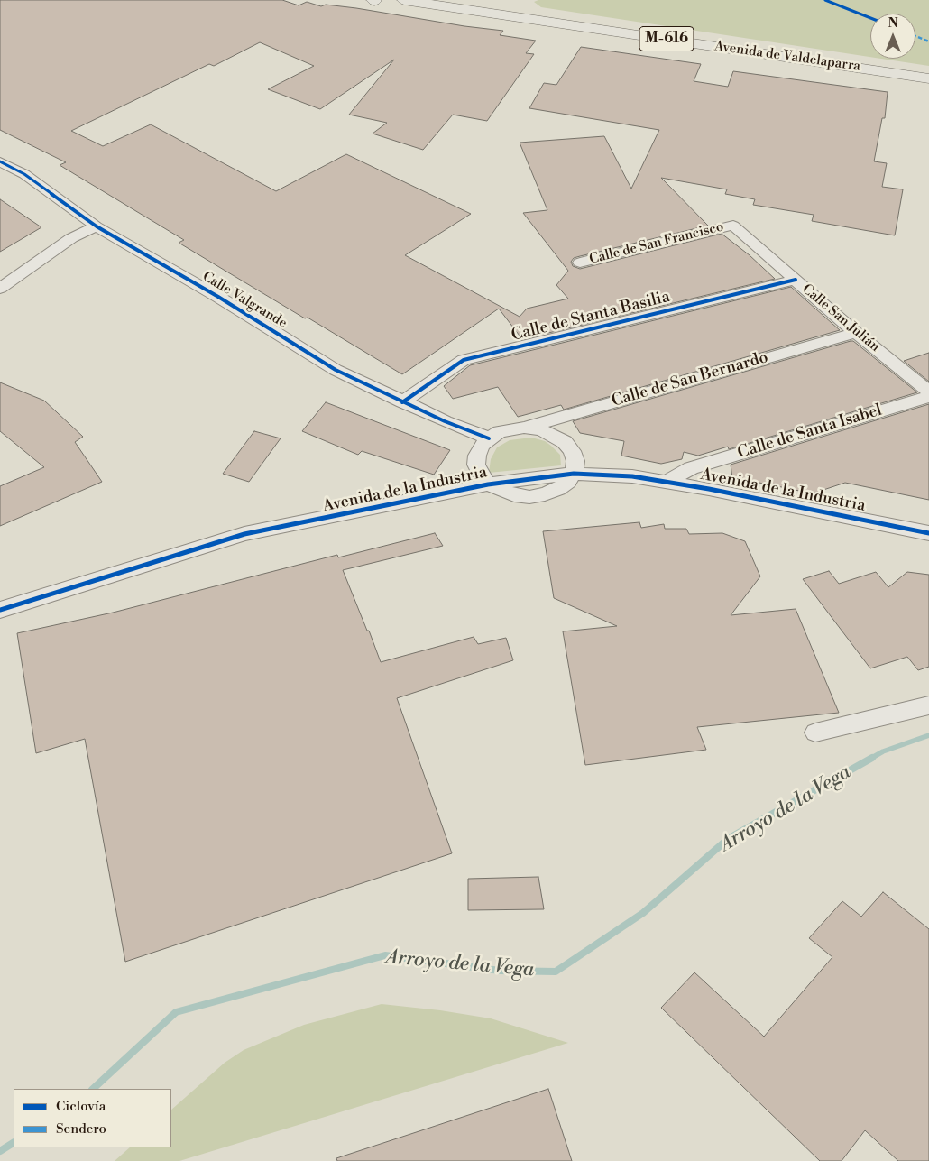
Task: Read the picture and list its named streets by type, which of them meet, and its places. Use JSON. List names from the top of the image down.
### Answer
{
  "streets": {
    "highway": ["M-616", "Avenida de Valdelaparra"],
    "street": [
      "Calle de San Francisco",
      "Calle Valgrande",
      "Calle de Stanta Basilia",
      "Calle San Julián",
      "Calle de San Bernardo",
      "Calle de Santa Isabel",
      "Avenida de la Industria"
    ]
  },
  "crossings": [
    ["Calle de San Francisco", "Calle San Julián"],
    ["Calle Valgrande", "Calle de Stanta Basilia"],
    ["Calle Valgrande", "Calle de San Bernardo"],
    ["Calle de Stanta Basilia", "Calle San Julián"],
    ["Calle San Julián", "Calle de San Bernardo"],
    ["Calle de Santa Isabel", "Avenida de la Industria"]
  ],
  "water": ["Arroyo de la Vega"],
  "legend": ["Ciclovía", "Sendero"],
  "north": "top"
}
